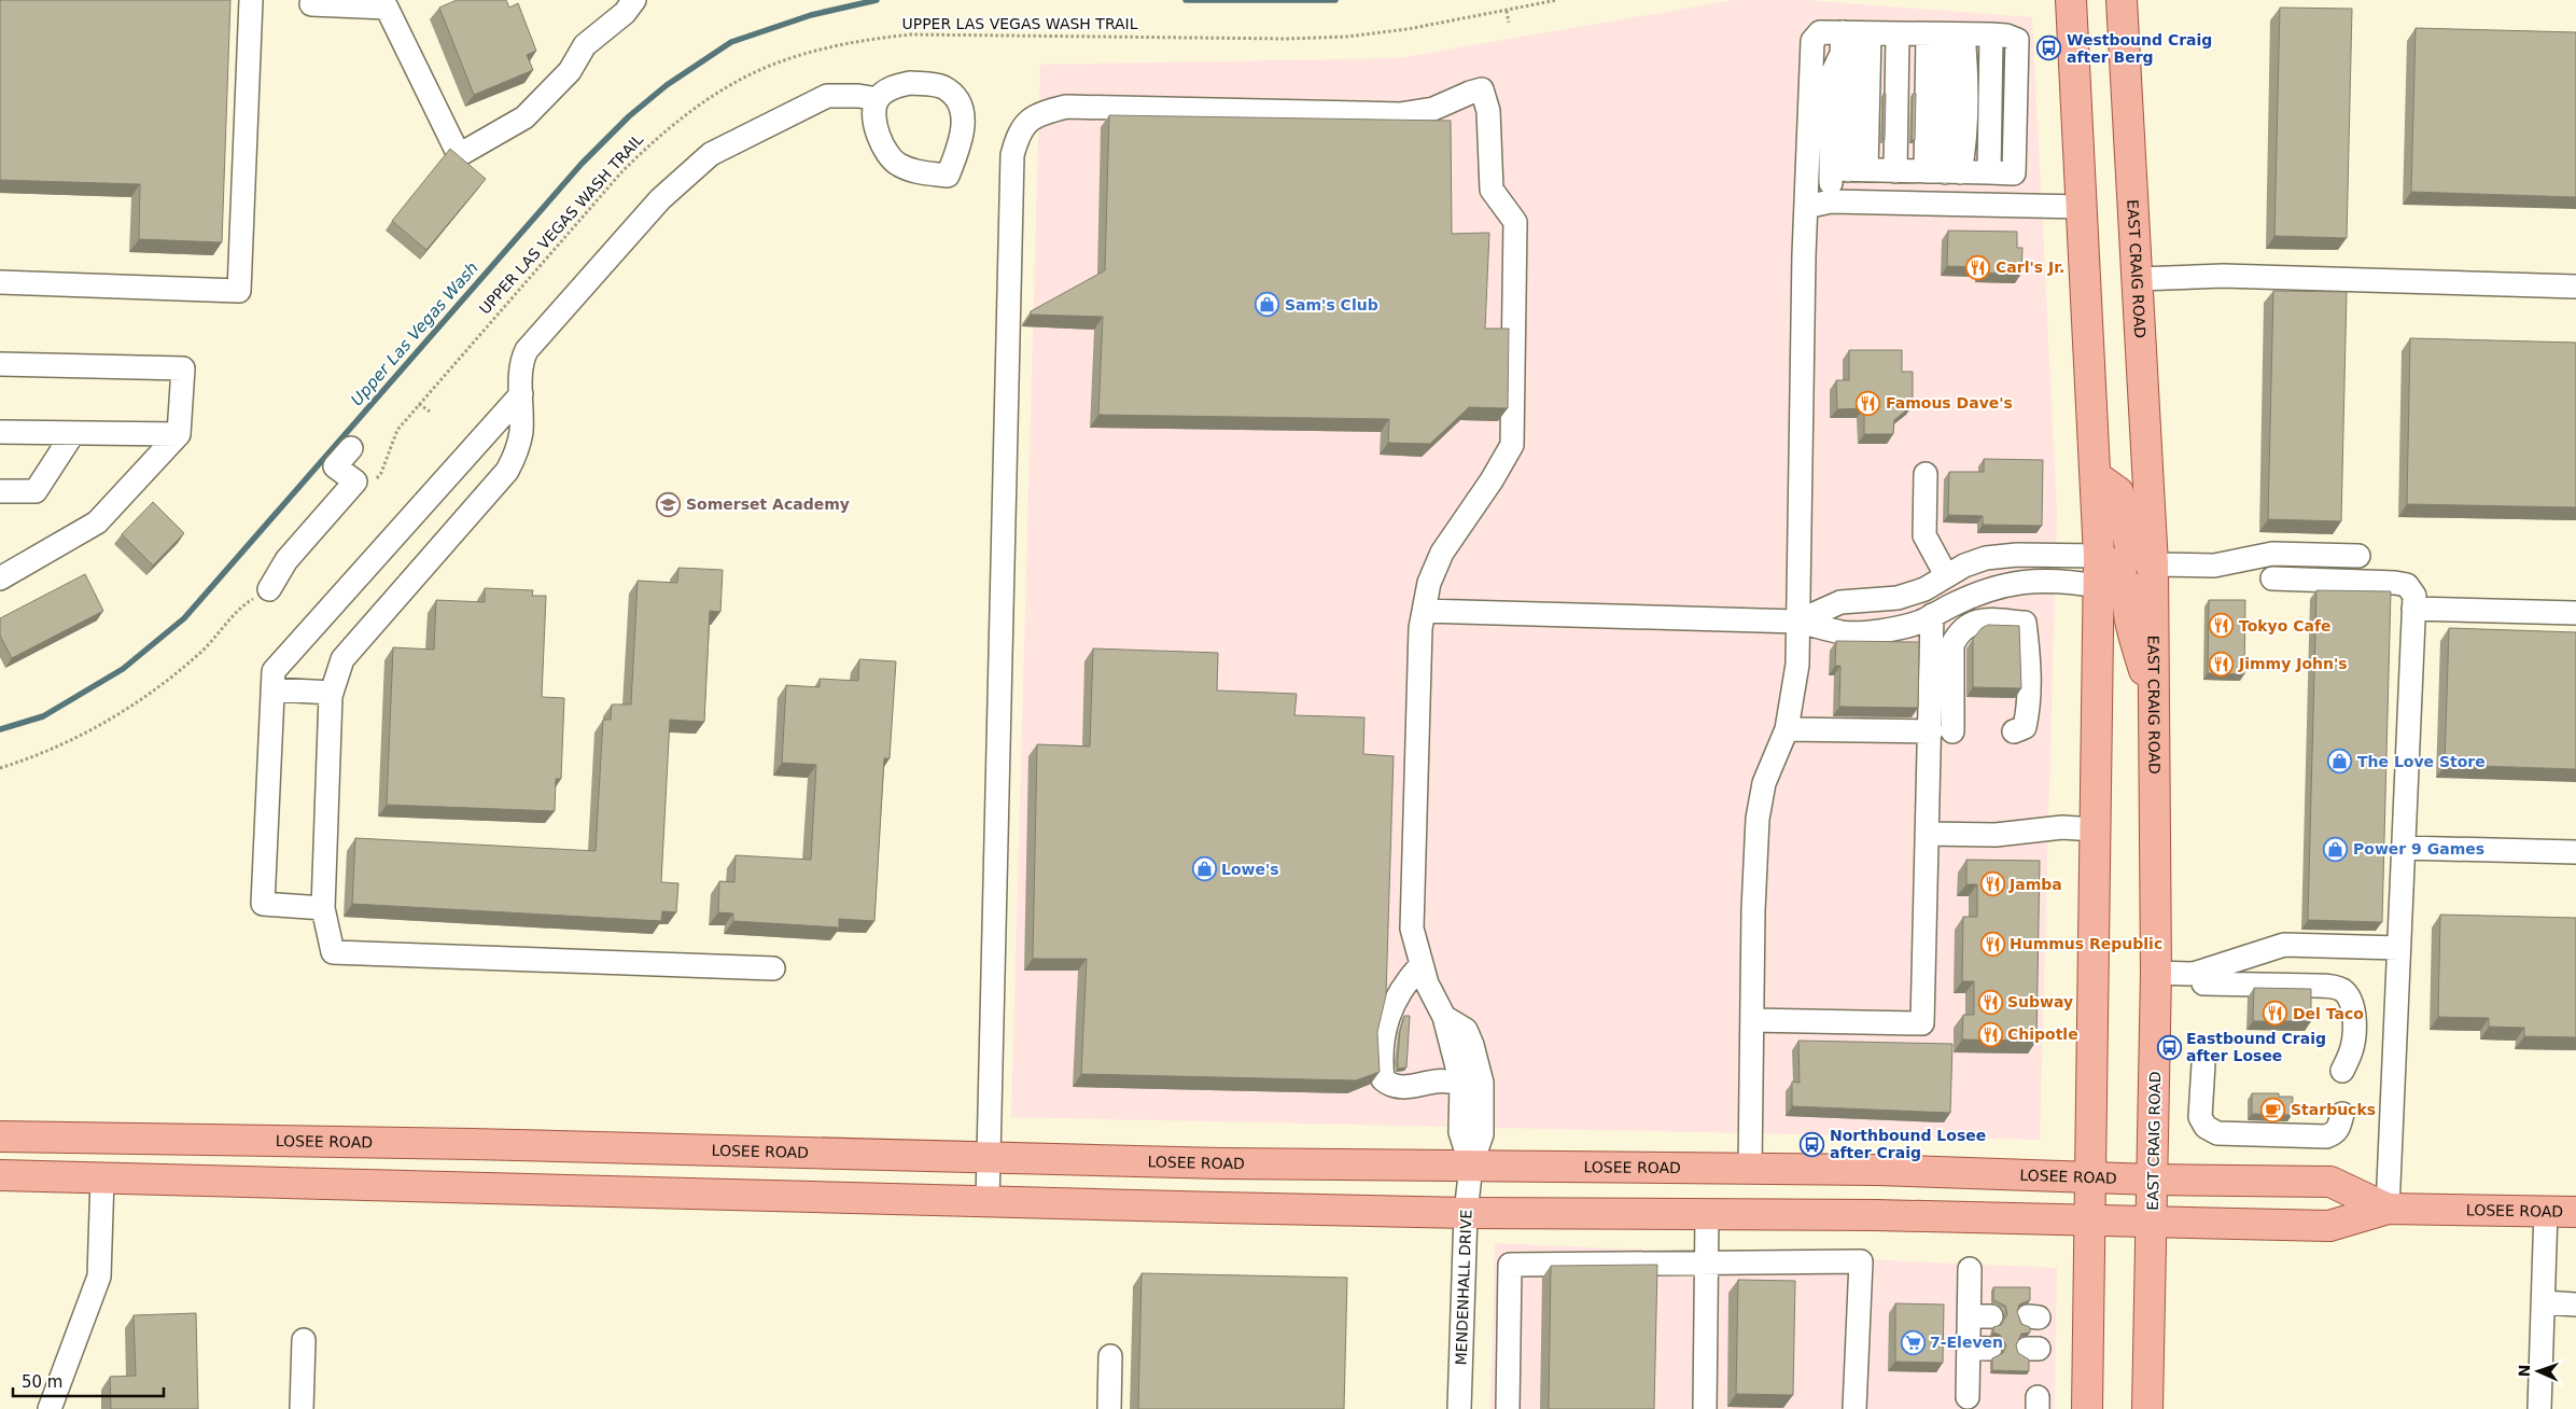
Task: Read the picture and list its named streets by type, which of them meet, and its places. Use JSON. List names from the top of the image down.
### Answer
{
  "streets": {
    "main road": ["EAST CRAIG ROAD", "LOSEE ROAD"],
    "street": ["MENDENHALL DRIVE"],
    "path": ["UPPER LAS VEGAS WASH TRAIL"]
  },
  "crossings": [
    ["EAST CRAIG ROAD", "LOSEE ROAD"],
    ["LOSEE ROAD", "MENDENHALL DRIVE"]
  ],
  "water": ["Upper Las Vegas Wash"],
  "places": {
    "bus stop": ["Westbound Craig after Berg", "Eastbound Craig after Losee", "Northbound Losee after Craig"],
    "restaurant": [
      "Carl's Jr.",
      "Famous Dave's",
      "Tokyo Cafe",
      "Jimmy John's",
      "Jamba",
      "Hummus Republic",
      "Subway",
      "Del Taco",
      "Chipotle"
    ],
    "shop": [
      "Sam's Club",
      "The Love Store",
      "Power 9 Games",
      "Lowe's"
    ],
    "school or university": ["Somerset Academy"],
    "cafe": ["Starbucks"],
    "supermarket": ["7-Eleven"]
  },
  "scale_bar": "50 m",
  "north": "left"
}
